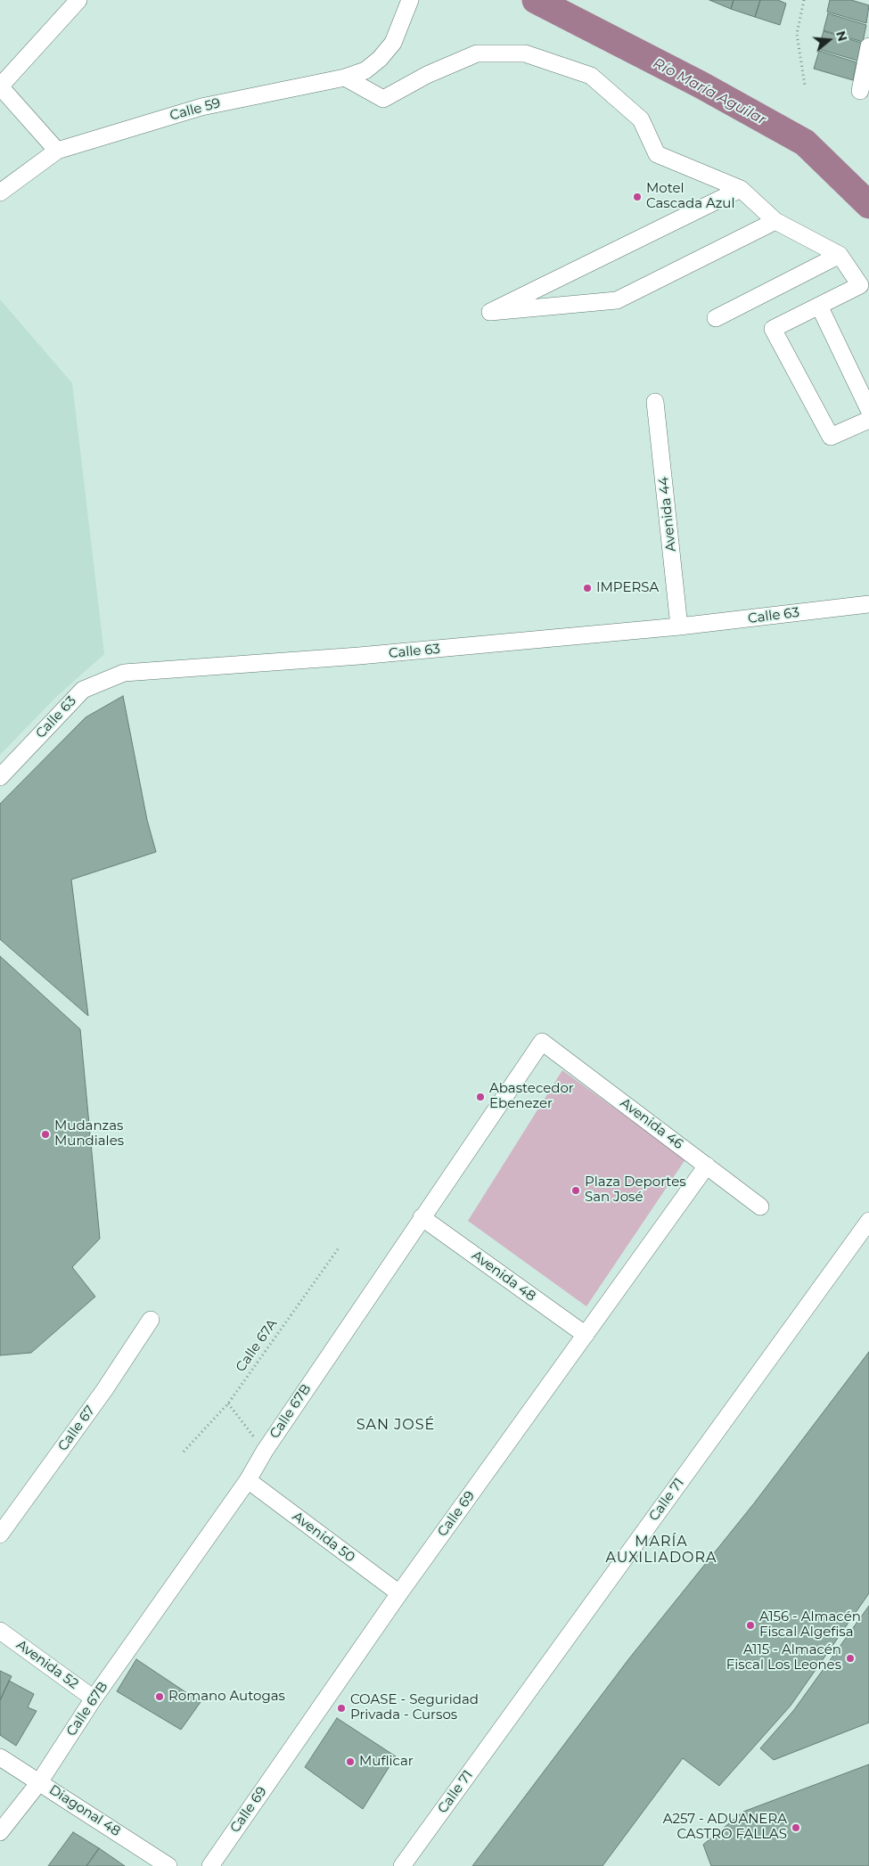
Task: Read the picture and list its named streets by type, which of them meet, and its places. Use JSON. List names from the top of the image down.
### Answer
{
  "streets": {
    "street": [
      "Calle 59",
      "Avenida 44",
      "Calle 63",
      "Avenida 46",
      "Avenida 48",
      "Calle 67B",
      "Calle 67",
      "Calle 71",
      "Calle 69",
      "Avenida 50",
      "Avenida 52",
      "Diagonal 48"
    ],
    "path": ["Calle 67A"]
  },
  "crossings": [
    ["Avenida 44", "Calle 63"],
    ["Avenida 46", "Calle 67B"],
    ["Avenida 46", "Calle 69"],
    ["Avenida 48", "Calle 67B"],
    ["Avenida 48", "Calle 69"],
    ["Calle 67B", "Avenida 50"],
    ["Calle 67B", "Avenida 52"],
    ["Calle 67B", "Diagonal 48"],
    ["Calle 69", "Avenida 50"]
  ],
  "districts": ["SAN JOSÉ", "MARÍA AUXILIADORA"],
  "water": ["Río María Aguilar"],
  "places": [
    "Motel Cascada Azul",
    "IMPERSA",
    "Abastecedor Ebenezer",
    "Mudanzas Mundiales",
    "Plaza Deportes San José",
    "A156 - Almacén Fiscal Algefisa",
    "A115 - Almacén Fiscal Los Leones",
    "Romano Autogas",
    "COASE - Seguridad Privada - Cursos",
    "Muflicar",
    "A257 - ADUANERA CASTRO FALLAS"
  ],
  "north": "right"
}
